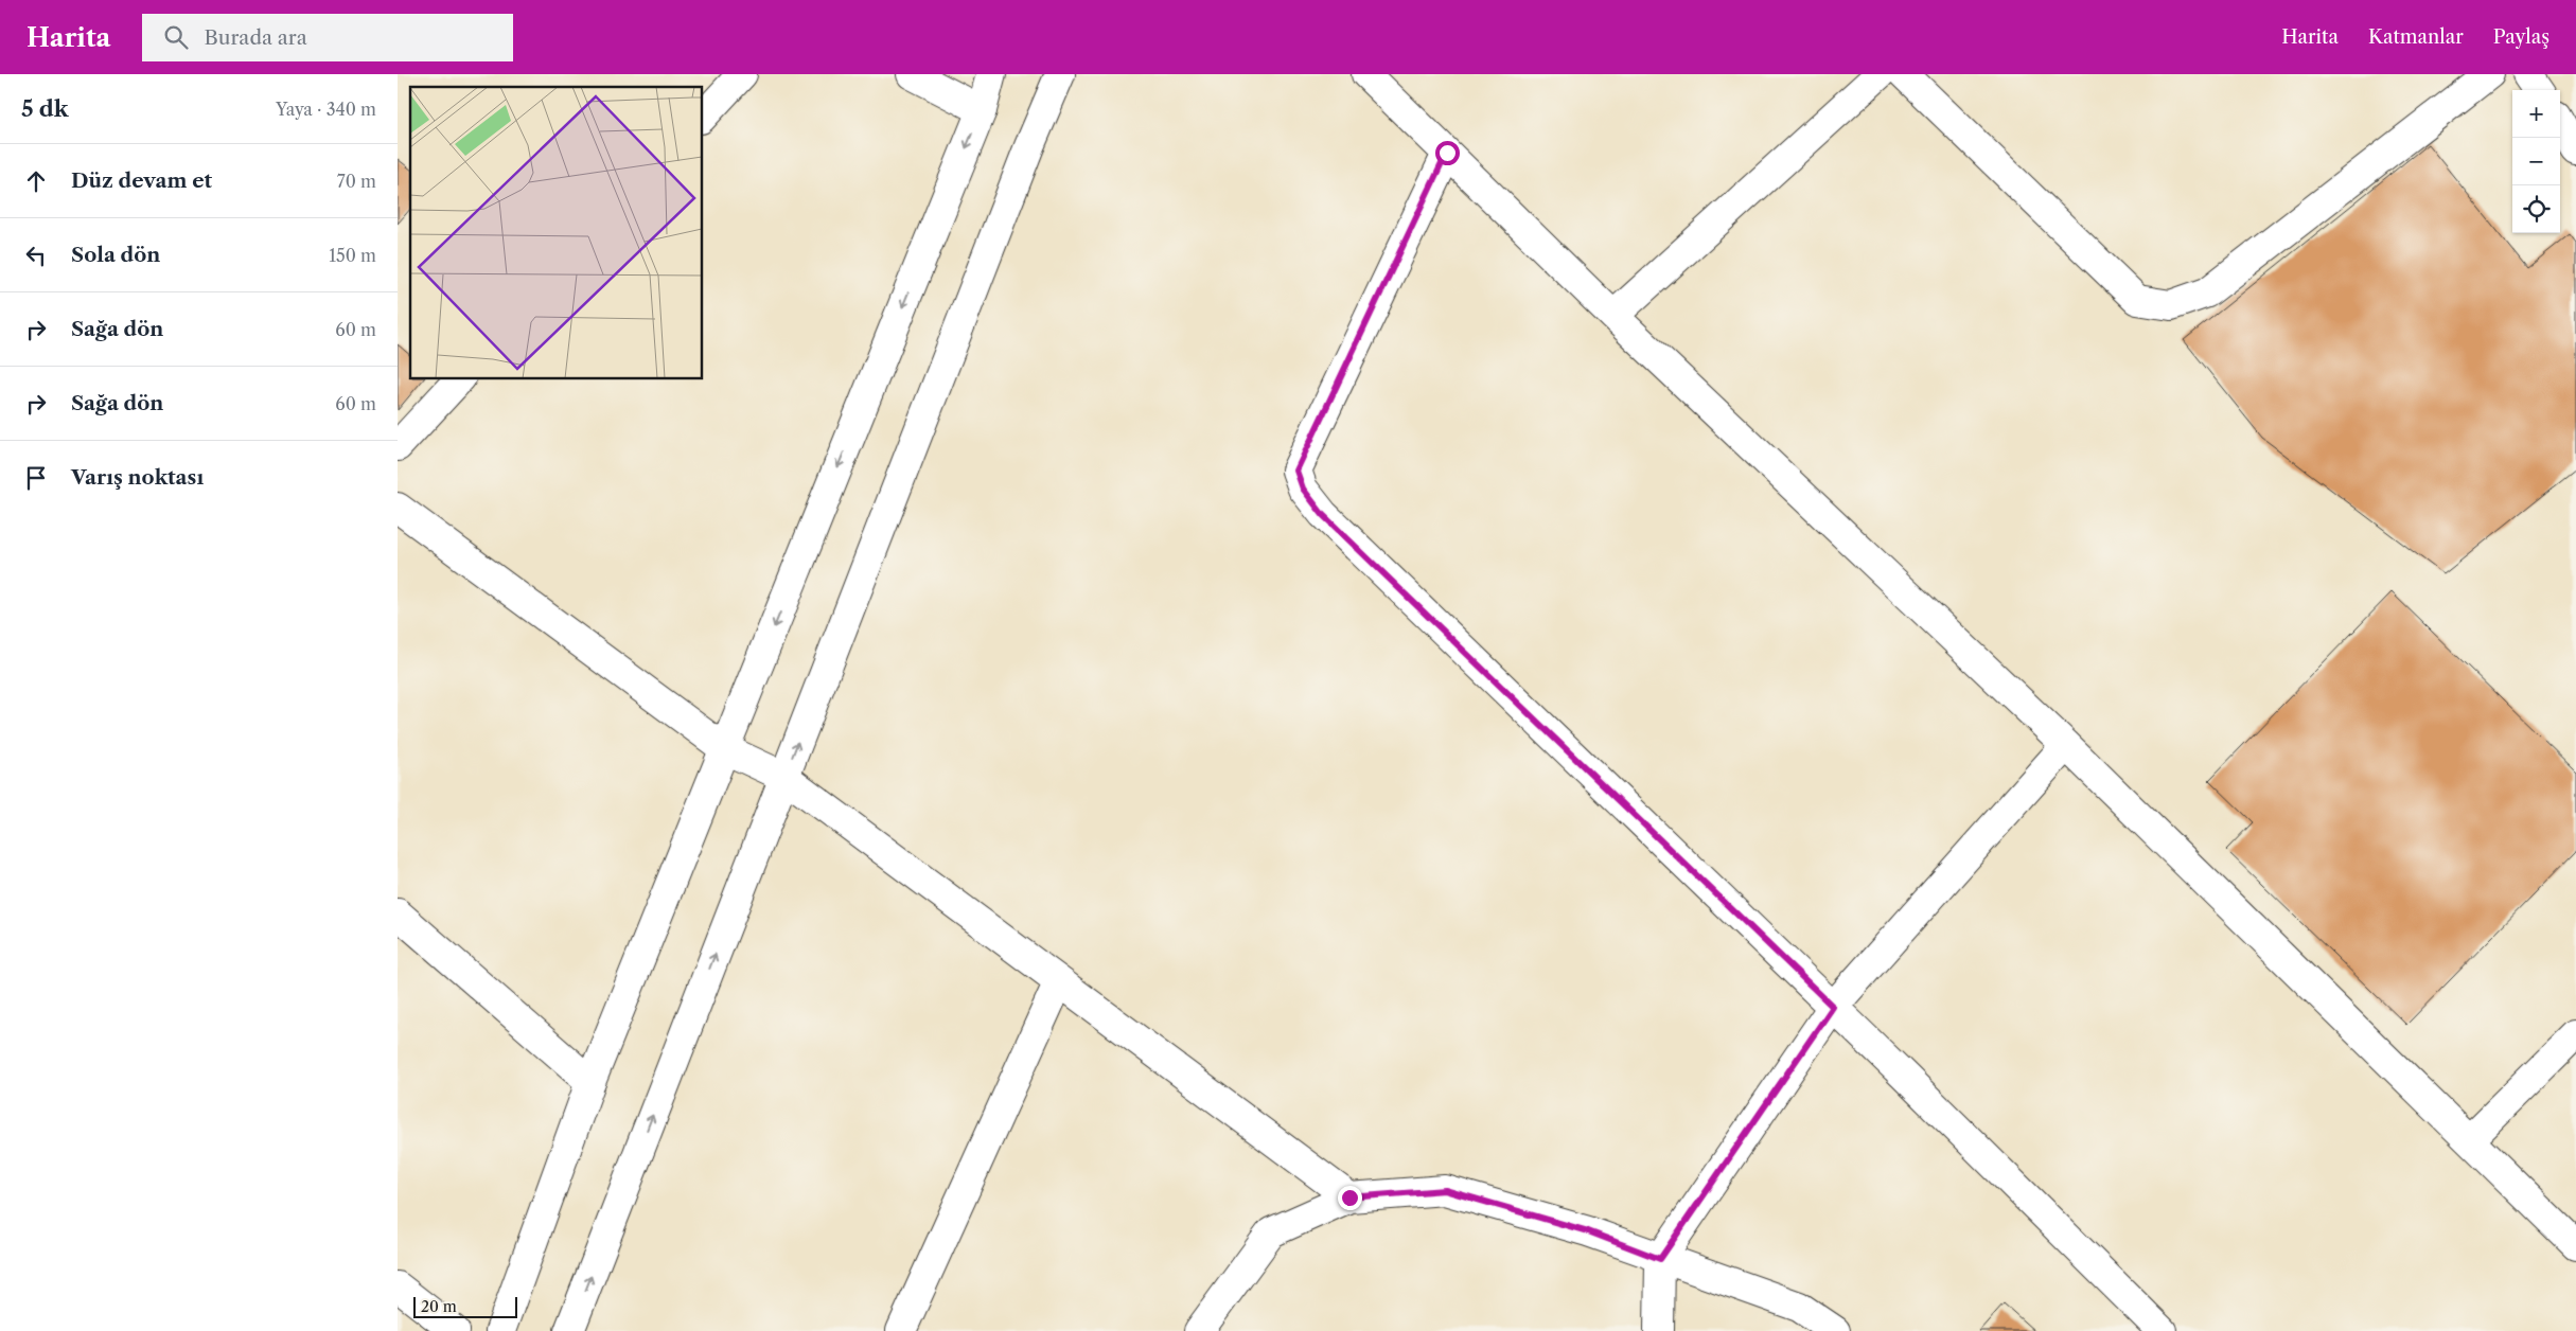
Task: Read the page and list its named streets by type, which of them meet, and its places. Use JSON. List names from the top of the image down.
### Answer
{
  "scale_bar": "20 m",
  "page": {
    "header": "Harita",
    "search": "Burada ara",
    "nav": ["Harita", "Katmanlar", "Paylaş"],
    "heading": ["5 dk", "Yaya · 340 m"],
    "map_buttons": ["+", "−"],
    "list": [
      ["Düz devam et", "70 m"],
      ["Sola dön", "150 m"],
      ["Sağa dön", "60 m"],
      ["Sağa dön", "60 m"],
      "Varış noktası"
    ],
    "scale": "20 m"
  }
}
